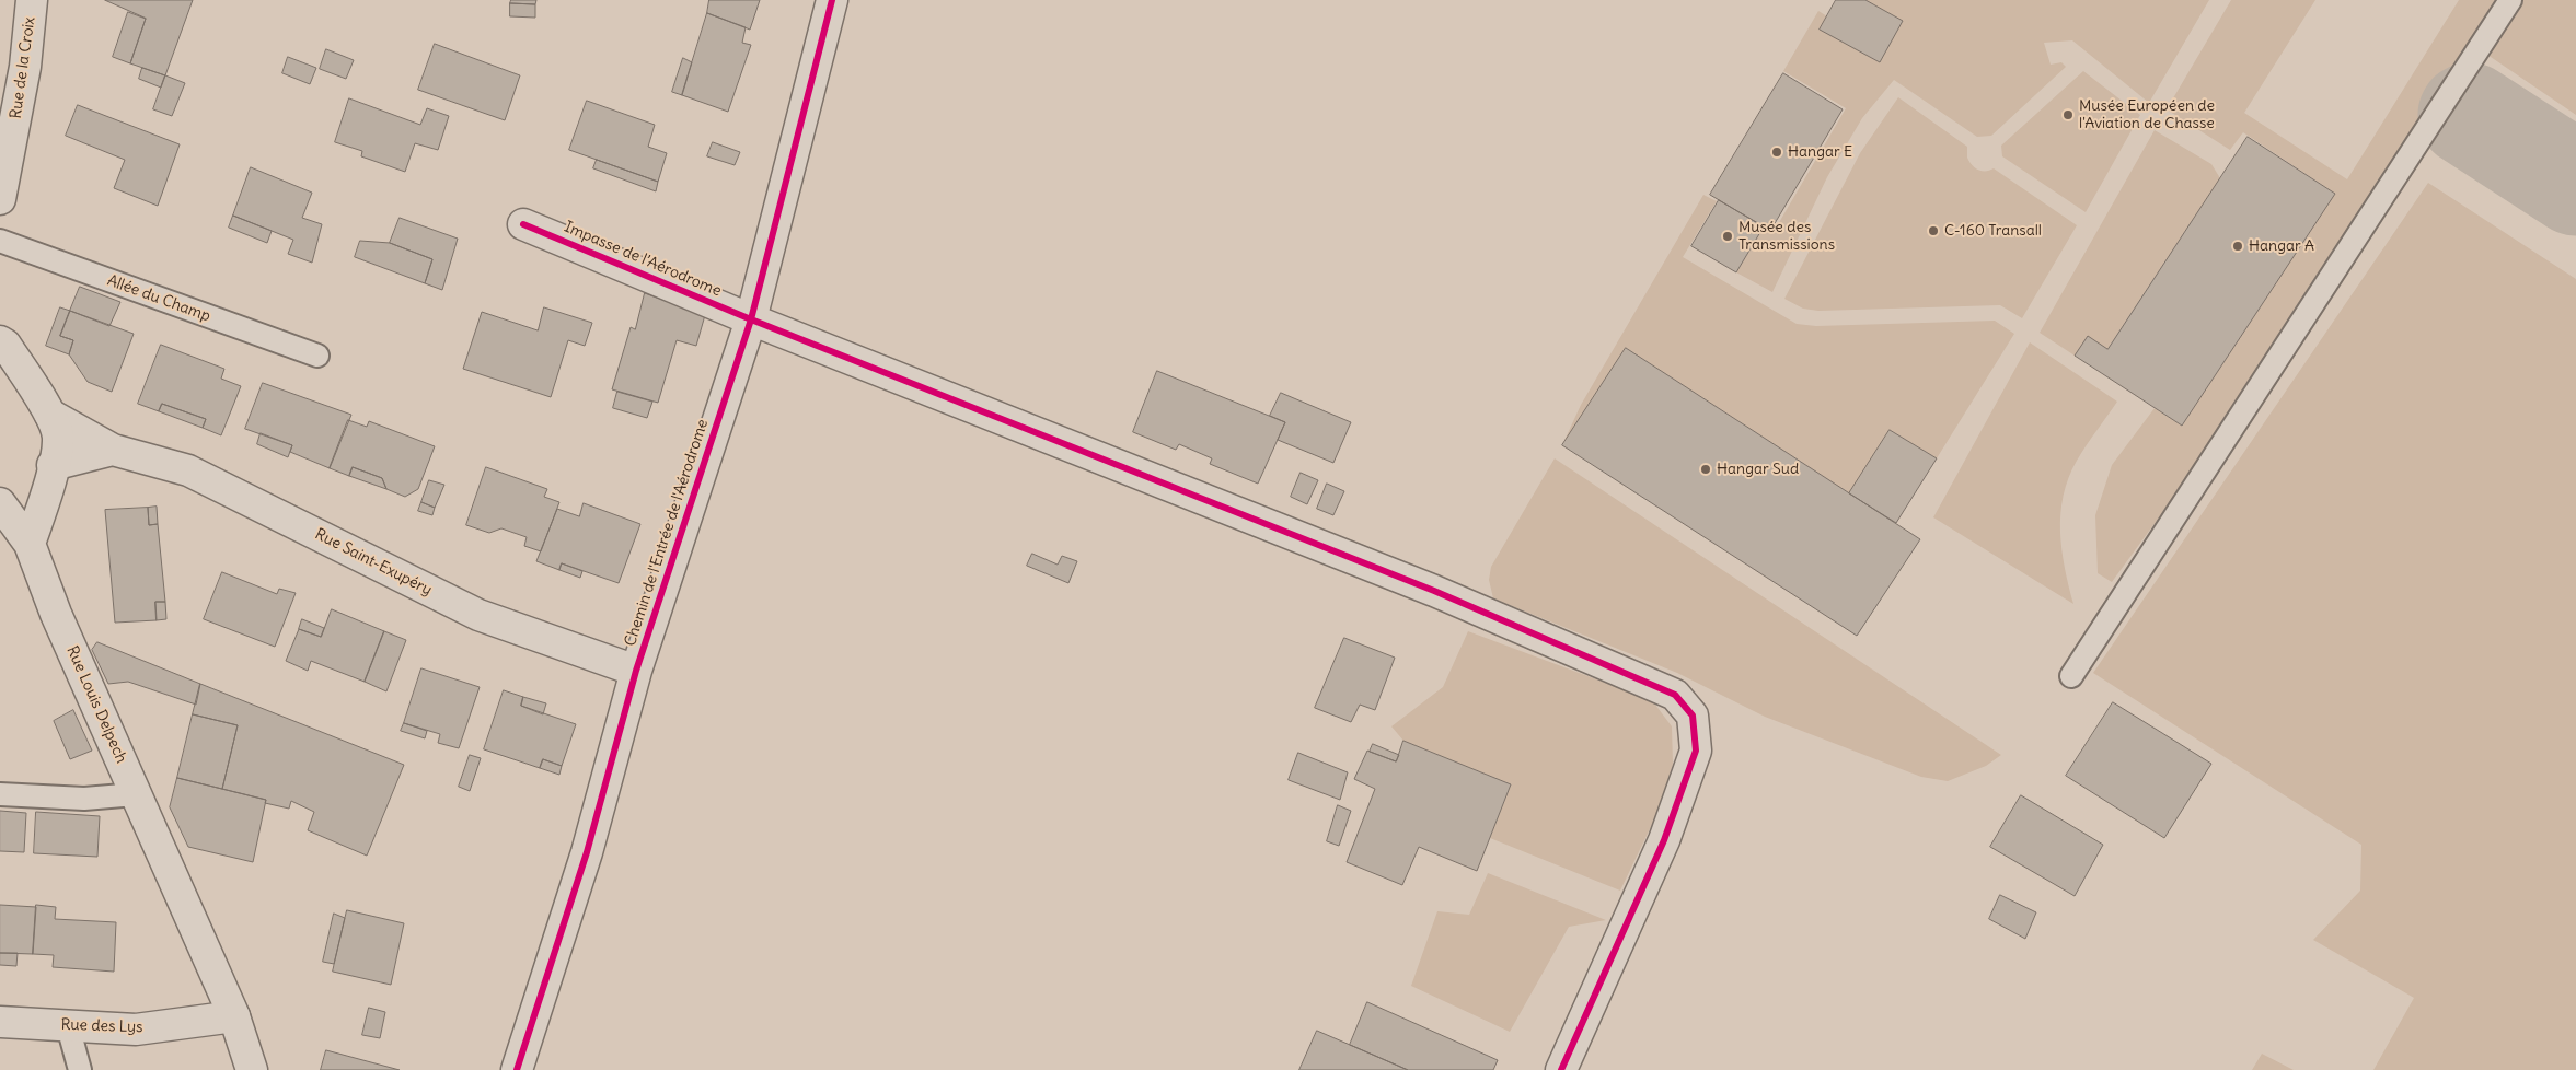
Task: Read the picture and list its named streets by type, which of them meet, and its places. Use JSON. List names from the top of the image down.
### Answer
{
  "streets": {
    "street": [
      "Rue de la Croix",
      "Impasse de l’Aérodrome",
      "Chemin de l'Entrée de l'Aérodrome",
      "Rue Saint-Exupéry",
      "Rue Louis Delpech",
      "Rue des Lys"
    ],
    "lane": ["Allée du Champ"]
  },
  "crossings": [
    ["Impasse de l’Aérodrome", "Chemin de l'Entrée de l'Aérodrome"],
    ["Chemin de l'Entrée de l'Aérodrome", "Rue Saint-Exupéry"],
    ["Rue Louis Delpech", "Rue des Lys"]
  ],
  "places": [
    "Musée Européen de l'Aviation de Chasse",
    "Hangar E",
    "C-160 Transall",
    "Musée des Transmissions",
    "Hangar A",
    "Hangar Sud"
  ]
}
